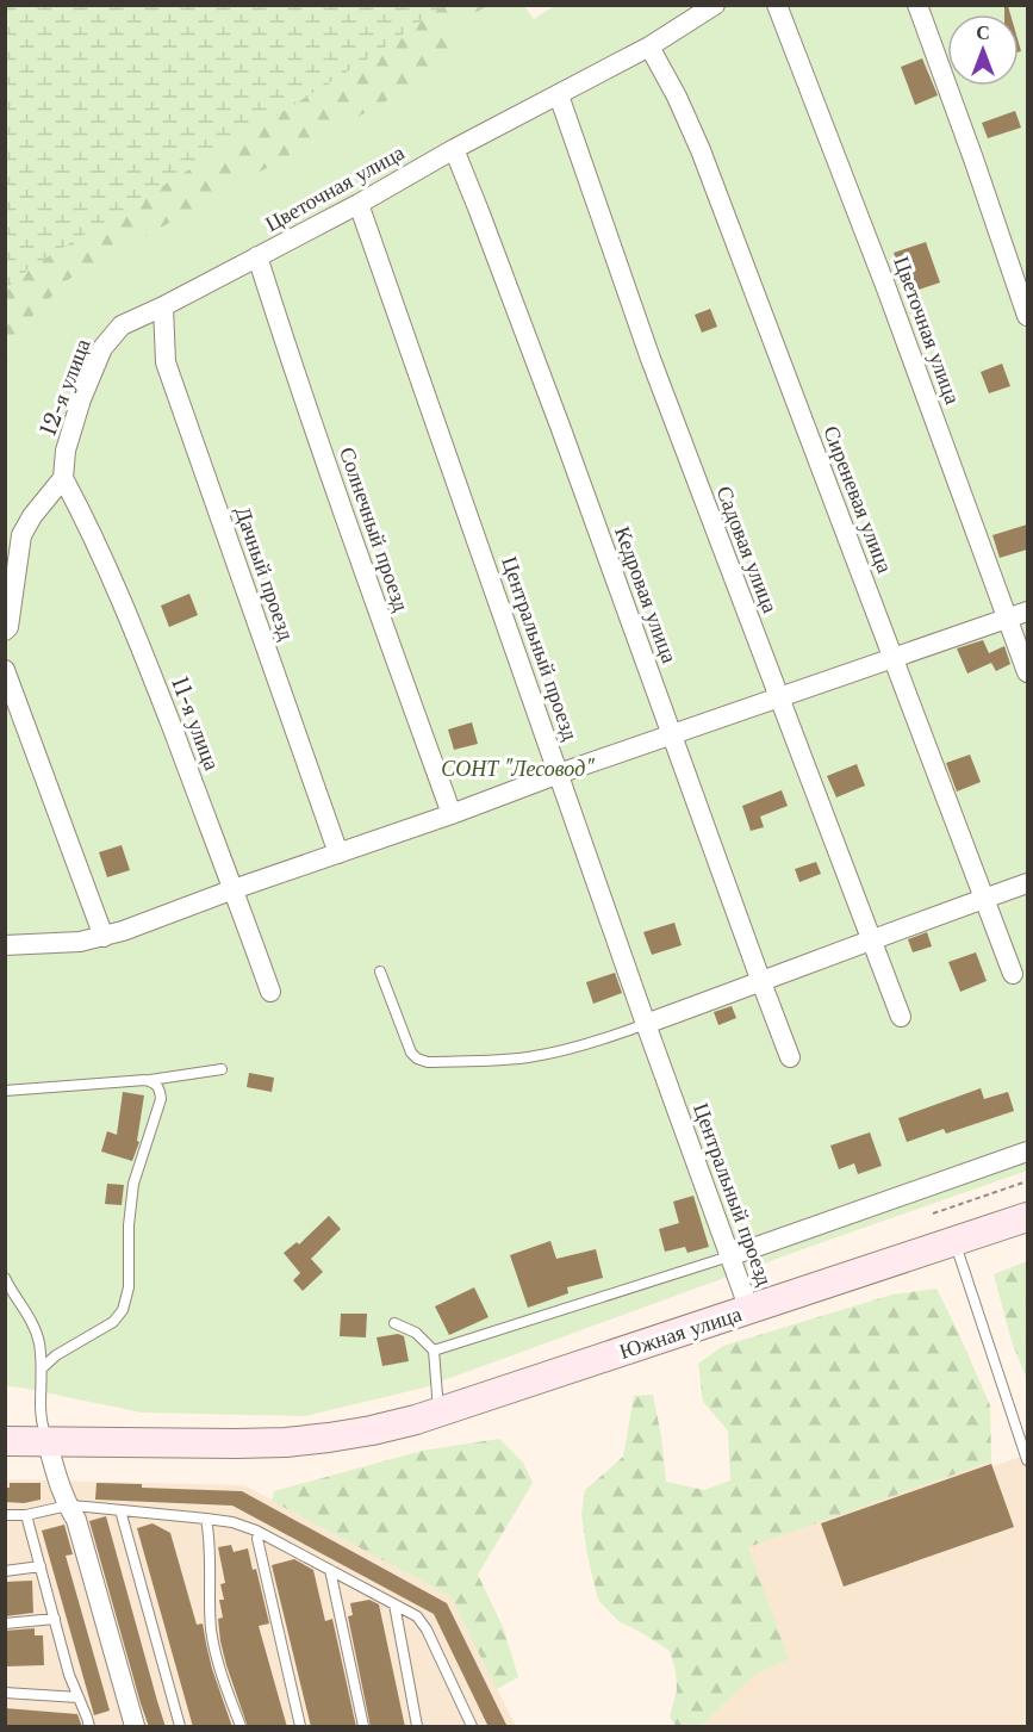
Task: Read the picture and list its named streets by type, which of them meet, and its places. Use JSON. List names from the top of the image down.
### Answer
{
  "streets": {
    "main road": ["Южная улица"],
    "street": [
      "Цветочная улица",
      "12-я улица",
      "Сиреневая улица",
      "Солнечный проезд",
      "Садовая улица",
      "Дачный проезд",
      "Кедровая улица",
      "Центральный проезд",
      "11-я улица"
    ]
  },
  "crossings": [
    ["Цветочная улица", "12-я улица"],
    ["Цветочная улица", "Сиреневая улица"],
    ["Цветочная улица", "Солнечный проезд"],
    ["Цветочная улица", "Садовая улица"],
    ["Цветочная улица", "Дачный проезд"],
    ["Цветочная улица", "Кедровая улица"],
    ["Цветочная улица", "Центральный проезд"],
    ["12-я улица", "Дачный проезд"],
    ["12-я улица", "11-я улица"],
    ["Центральный проезд", "Южная улица"]
  ],
  "parks": ["СОНТ \"Лесовод\""],
  "north": "top"
}
